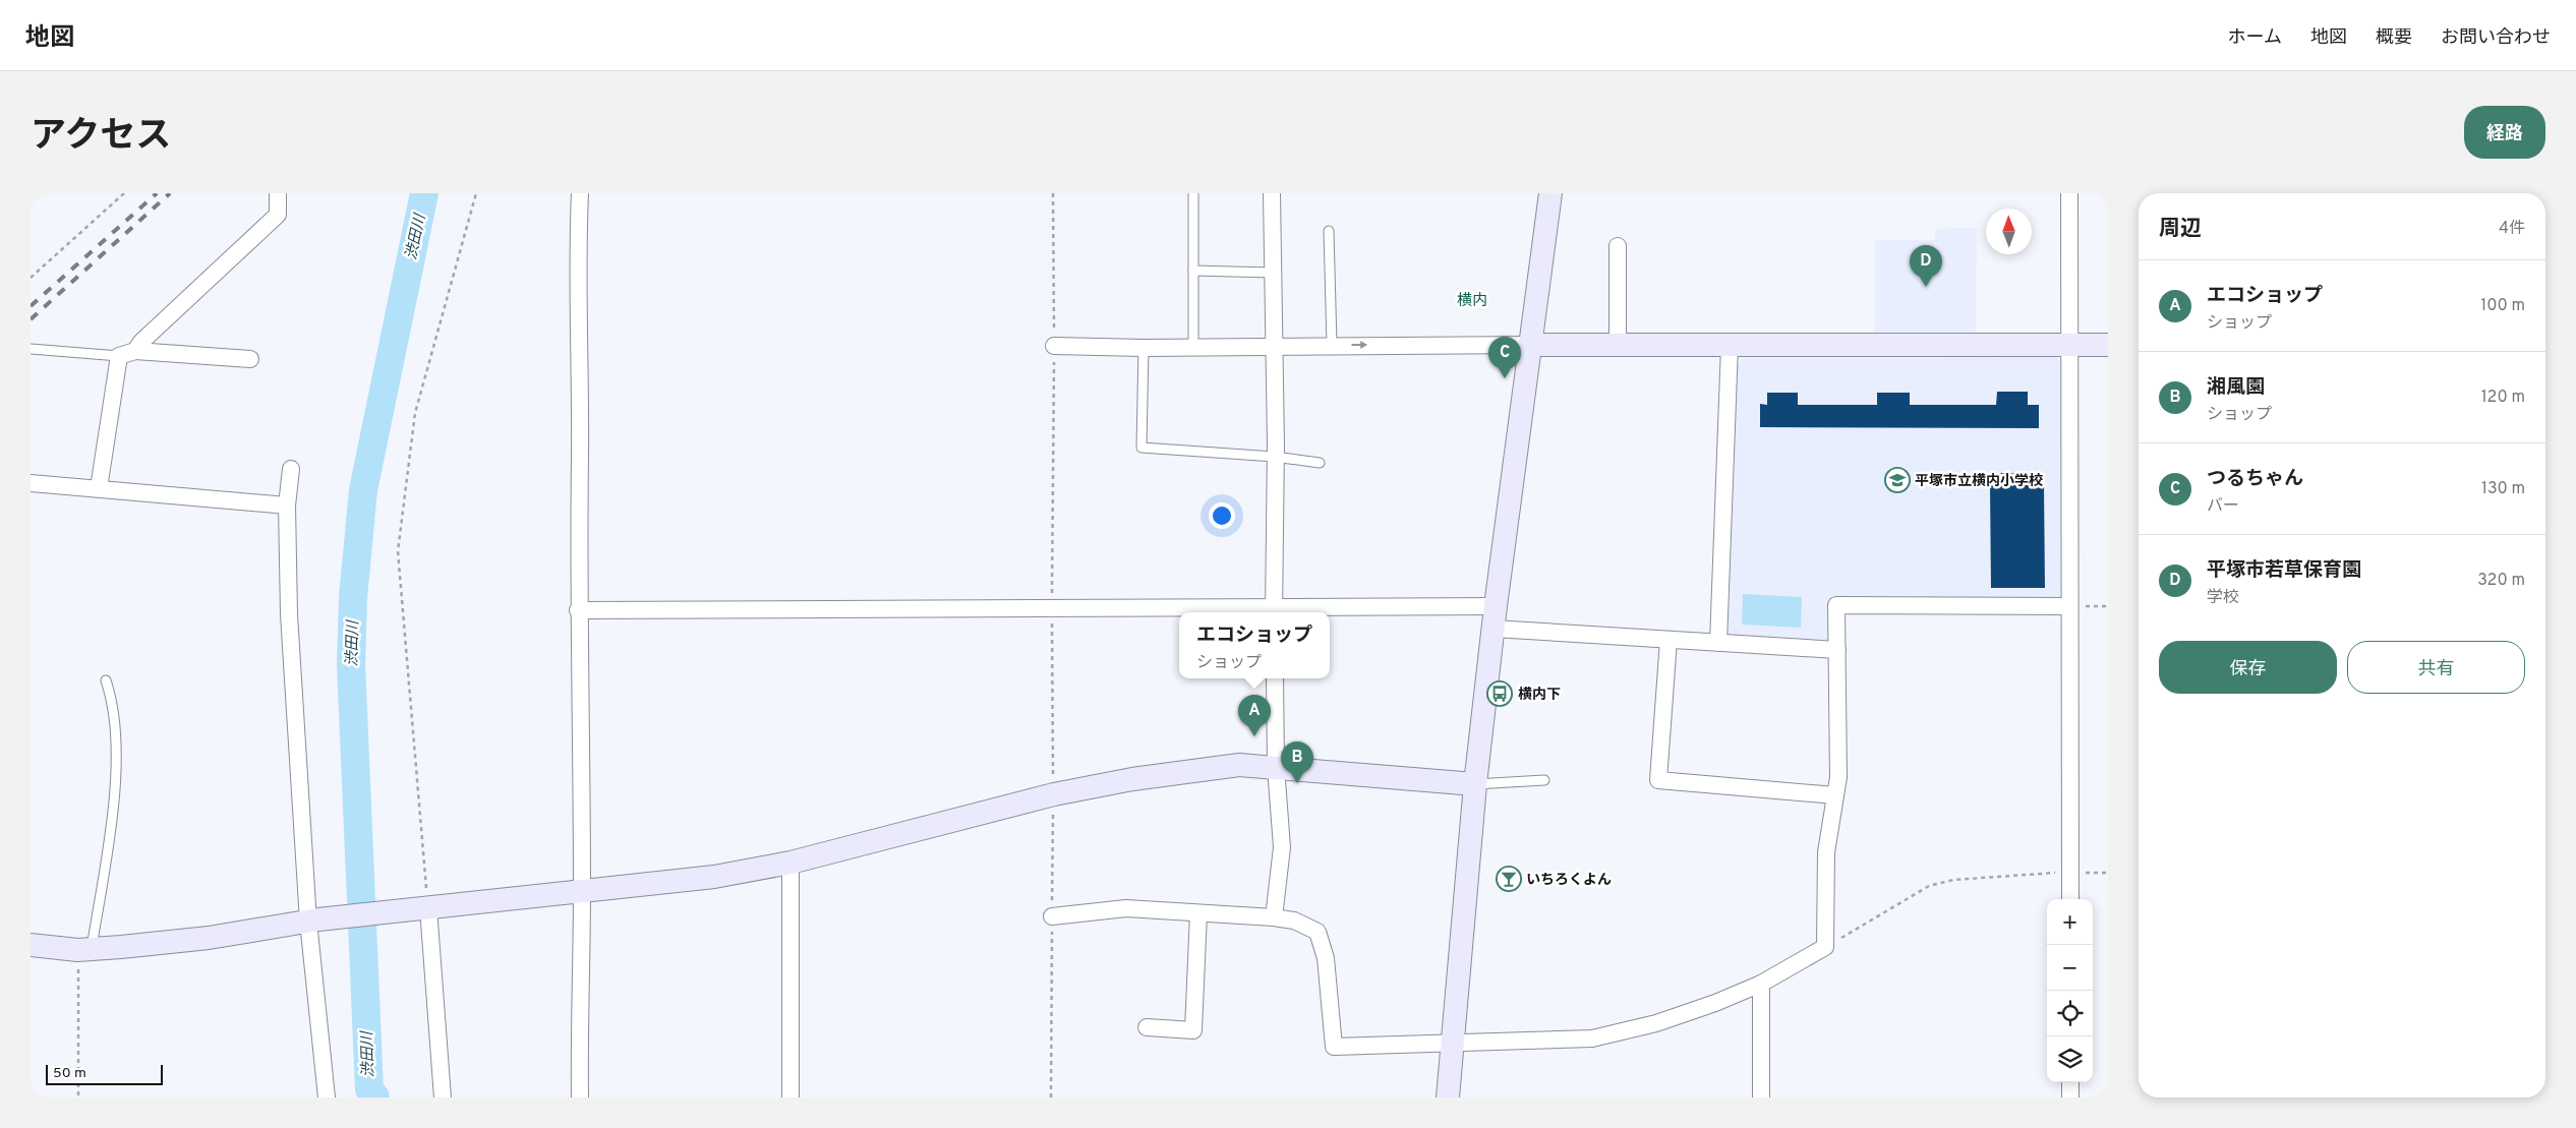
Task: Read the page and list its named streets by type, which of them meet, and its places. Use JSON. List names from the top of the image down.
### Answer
{
  "districts": ["横内"],
  "water": ["渋田川"],
  "places": {
    "school or university": ["平塚市立横内小学校"],
    "bus stop": ["横内下"],
    "bar": ["いちろくよん"]
  },
  "scale_bar": "50 m",
  "north": "top",
  "page": {
    "header": "地図",
    "nav": [
      "ホーム",
      "地図",
      "概要",
      "お問い合わせ"
    ],
    "title": "アクセス",
    "buttons": [
      "経路",
      ["保存", "共有"]
    ],
    "heading": ["周辺", "4件"],
    "pins": [
      "D",
      "C",
      "A",
      "B"
    ],
    "list": [
      {
        "mark": "A",
        "name": "エコショップ",
        "note": "ショップ",
        "value": "100 m"
      },
      {
        "mark": "B",
        "name": "湘風園",
        "note": "ショップ",
        "value": "120 m"
      },
      {
        "mark": "C",
        "name": "つるちゃん",
        "note": "バー",
        "value": "130 m"
      },
      {
        "mark": "D",
        "name": "平塚市若草保育園",
        "note": "学校",
        "value": "320 m"
      }
    ],
    "popup": ["エコショップ", "ショップ"],
    "map_buttons": ["+", "−"],
    "scale": "50 m"
  }
}
